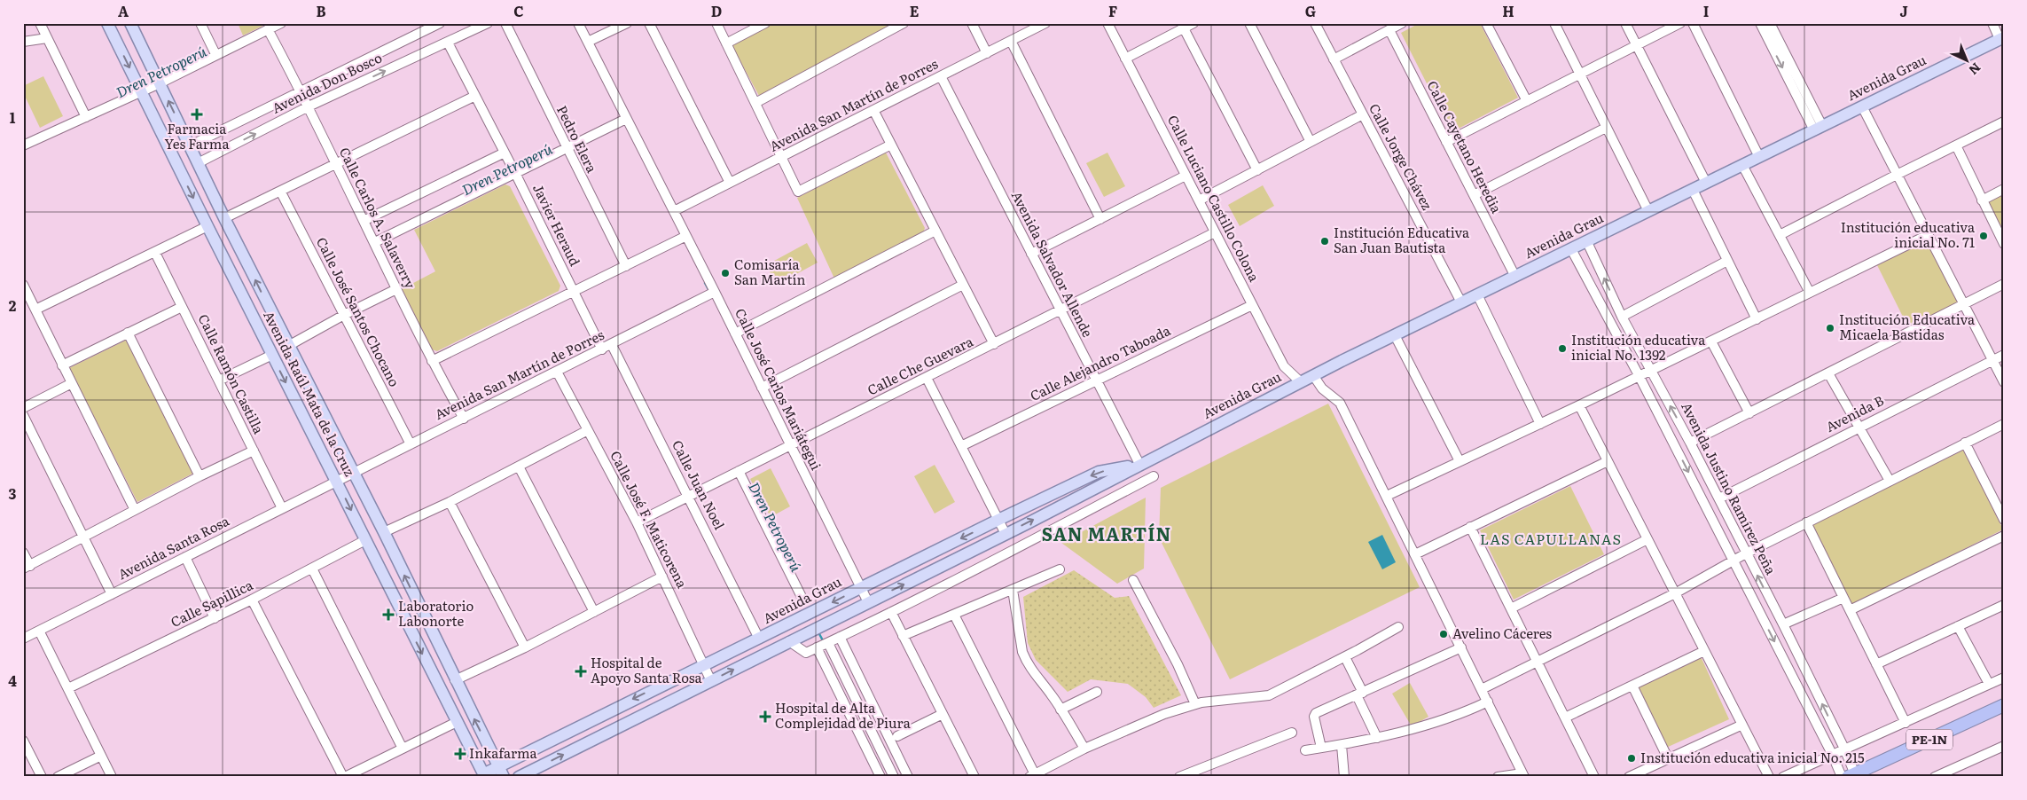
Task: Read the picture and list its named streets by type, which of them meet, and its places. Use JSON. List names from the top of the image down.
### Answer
{
  "streets": {
    "highway": ["PE-1N"],
    "main road": ["Avenida Grau", "Avenida Don Bosco", "Avenida Raúl Mata de la Cruz"],
    "street": [
      "Avenida San Martín de Porres",
      "Pedro Elera",
      "Calle Cayetano Heredia",
      "Calle Jorge Chávez",
      "Calle Luciano Castillo Colona",
      "Calle Carlos A. Salaverry",
      "Javier Heraud",
      "Avenida Salvador Allende",
      "Calle José Santos Chocano",
      "Calle Alejandro Taboada",
      "Calle Che Guevara",
      "Calle Ramón Castilla",
      "Calle José Carlos Mariátegui",
      "Avenida B",
      "Calle Juan Noel",
      "Avenida Justino Ramírez Peña",
      "Calle José F. Maticorena",
      "Avenida Santa Rosa",
      "Calle Sapillica"
    ]
  },
  "crossings": [
    ["Avenida Grau", "Calle Cayetano Heredia"],
    ["Avenida Grau", "Calle Jorge Chávez"],
    ["Avenida Grau", "Calle Luciano Castillo Colona"],
    ["Avenida Grau", "Avenida Salvador Allende"],
    ["Avenida Grau", "Calle José Carlos Mariátegui"],
    ["Avenida Grau", "Avenida Raúl Mata de la Cruz"],
    ["Avenida Grau", "Calle Juan Noel"],
    ["Avenida Grau", "Avenida Justino Ramírez Peña"],
    ["Avenida Grau", "Calle José F. Maticorena"],
    ["Avenida Don Bosco", "Calle Carlos A. Salaverry"],
    ["Avenida Don Bosco", "Javier Heraud"],
    ["Avenida Don Bosco", "Avenida Raúl Mata de la Cruz"],
    ["Avenida San Martín de Porres", "Calle Carlos A. Salaverry"],
    ["Avenida San Martín de Porres", "Javier Heraud"],
    ["Avenida San Martín de Porres", "Avenida Salvador Allende"],
    ["Avenida San Martín de Porres", "Calle José Santos Chocano"],
    ["Avenida San Martín de Porres", "Calle José Carlos Mariátegui"],
    ["Avenida San Martín de Porres", "Avenida Raúl Mata de la Cruz"],
    ["Avenida San Martín de Porres", "Calle Juan Noel"],
    ["Avenida San Martín de Porres", "Calle José F. Maticorena"],
    ["Avenida San Martín de Porres", "Avenida Santa Rosa"],
    ["Calle Luciano Castillo Colona", "Calle Alejandro Taboada"],
    ["Calle Luciano Castillo Colona", "Calle Che Guevara"],
    ["Avenida Salvador Allende", "Calle Alejandro Taboada"],
    ["Avenida Salvador Allende", "Calle Che Guevara"],
    ["Calle Che Guevara", "Calle José Carlos Mariátegui"],
    ["Calle Che Guevara", "Calle Juan Noel"],
    ["Calle Che Guevara", "Calle José F. Maticorena"],
    ["Calle Ramón Castilla", "Avenida Santa Rosa"],
    ["Avenida Raúl Mata de la Cruz", "Avenida Santa Rosa"],
    ["Avenida Raúl Mata de la Cruz", "Calle Sapillica"],
    ["Avenida B", "Avenida Justino Ramírez Peña"],
    ["Avenida Justino Ramírez Peña", "PE-1N"]
  ],
  "districts": ["SAN MARTÍN", "LAS CAPULLANAS"],
  "water": ["Dren Petroperú"],
  "places": {
    "health": [
      "Farmacia Yes Farma",
      "Laboratorio Labonorte",
      "Hospital de Apoyo Santa Rosa",
      "Hospital de Alta Complejidad de Piura",
      "Inkafarma"
    ],
    "other": [
      "Institución educativa inicial No. 71",
      "Institución Educativa San Juan Bautista",
      "Comisaría San Martín",
      "Institución Educativa Micaela Bastidas",
      "Institución educativa inicial No. 1392",
      "Avelino Cáceres",
      "Institución educativa inicial No. 215"
    ]
  },
  "north": "bottom right",
  "grid": {
    "columns": [
      "A",
      "B",
      "C",
      "D",
      "E",
      "F",
      "G",
      "H",
      "I",
      "J"
    ],
    "rows": [
      "1",
      "2",
      "3",
      "4"
    ]
  }
}
